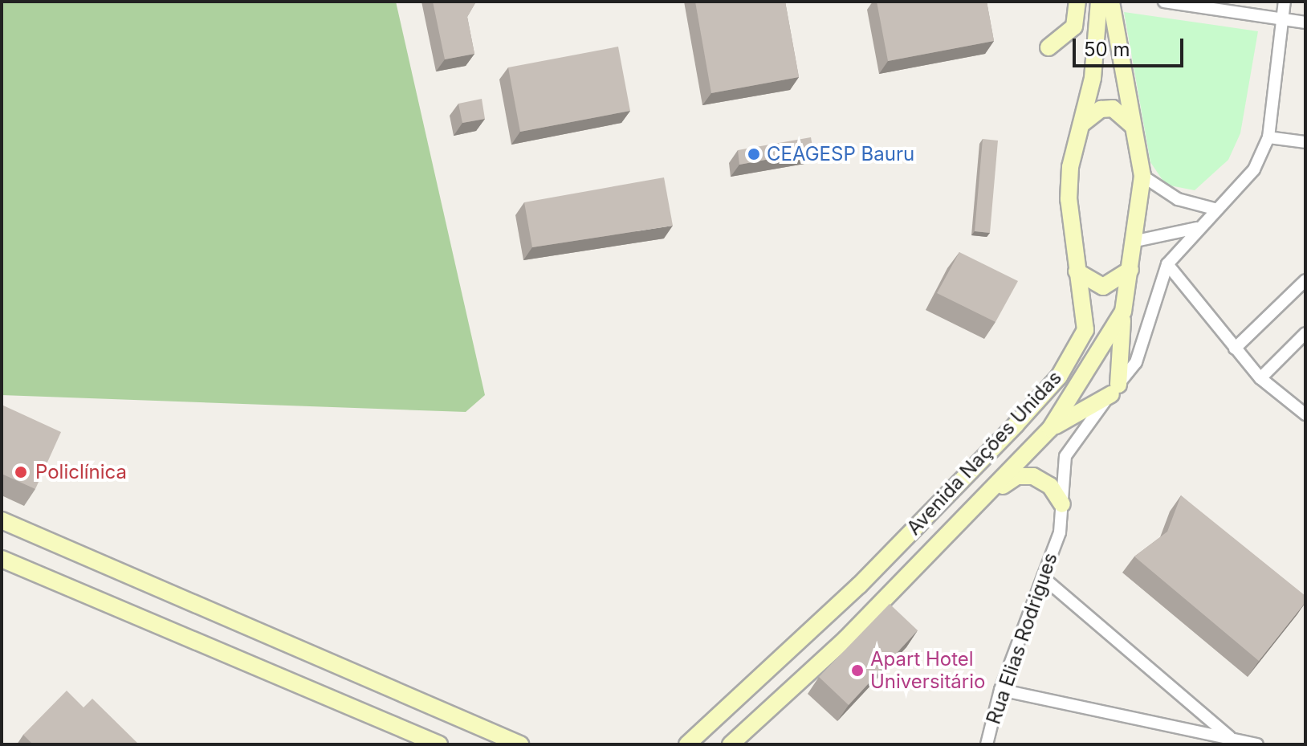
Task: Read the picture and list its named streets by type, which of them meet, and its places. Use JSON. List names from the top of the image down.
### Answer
{
  "streets": {
    "main road": ["Avenida Nações Unidas"],
    "street": ["Rua Elias Rodrigues"]
  },
  "places": ["CEAGESP Bauru", "Policlínica", "Apart Hotel Universitário"],
  "scale_bar": "50 m"
}
